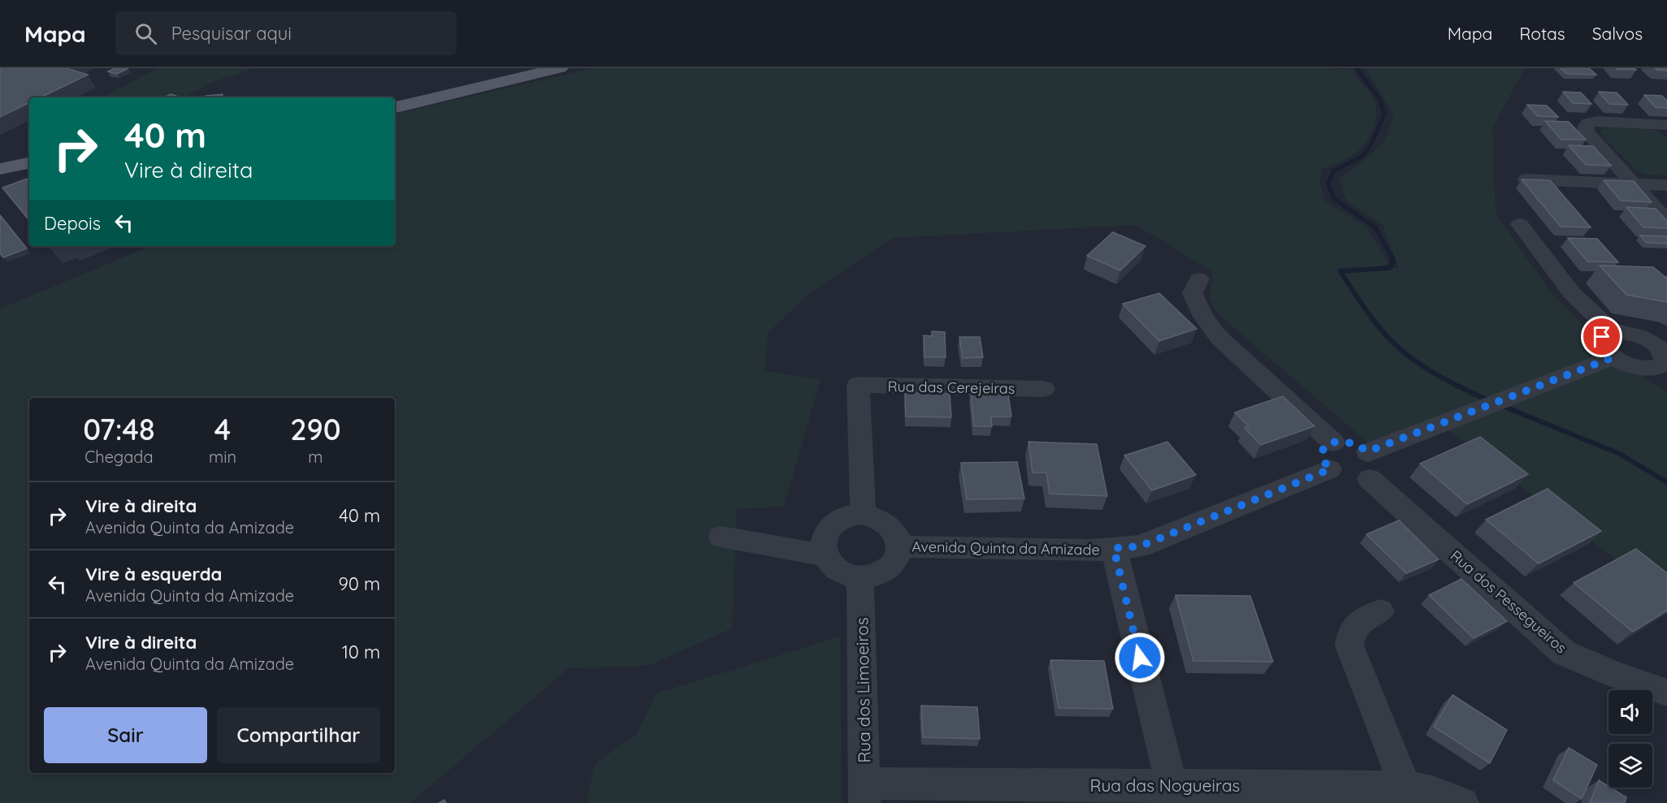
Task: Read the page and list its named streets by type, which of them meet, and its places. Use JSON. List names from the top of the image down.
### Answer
{
  "streets": {
    "street": [
      "Rua das Cerejeiras",
      "Avenida Quinta da Amizade",
      "Rua dos Pessegueiros",
      "Rua dos Limoeiros",
      "Rua das Nogueiras"
    ]
  },
  "crossings": [
    ["Rua das Cerejeiras", "Avenida Quinta da Amizade"],
    ["Rua das Cerejeiras", "Rua dos Limoeiros"],
    ["Avenida Quinta da Amizade", "Rua dos Pessegueiros"],
    ["Avenida Quinta da Amizade", "Rua dos Limoeiros"],
    ["Rua dos Limoeiros", "Rua das Nogueiras"]
  ],
  "page": {
    "header": "Mapa",
    "search": "Pesquisar aqui",
    "nav": ["Mapa", "Rotas", "Salvos"],
    "turn": ["40 m", "Vire à direita"],
    "then": "Depois",
    "eta": [
      "07:48",
      "Chegada",
      "4",
      "min",
      "290",
      "m"
    ],
    "list": [
      {
        "name": "Vire à direita",
        "note": "Avenida Quinta da Amizade",
        "value": "40 m"
      },
      {
        "name": "Vire à esquerda",
        "note": "Avenida Quinta da Amizade",
        "value": "90 m"
      },
      {
        "name": "Vire à direita",
        "note": "Avenida Quinta da Amizade",
        "value": "10 m"
      }
    ],
    "buttons": ["Sair", "Compartilhar"]
  }
}
